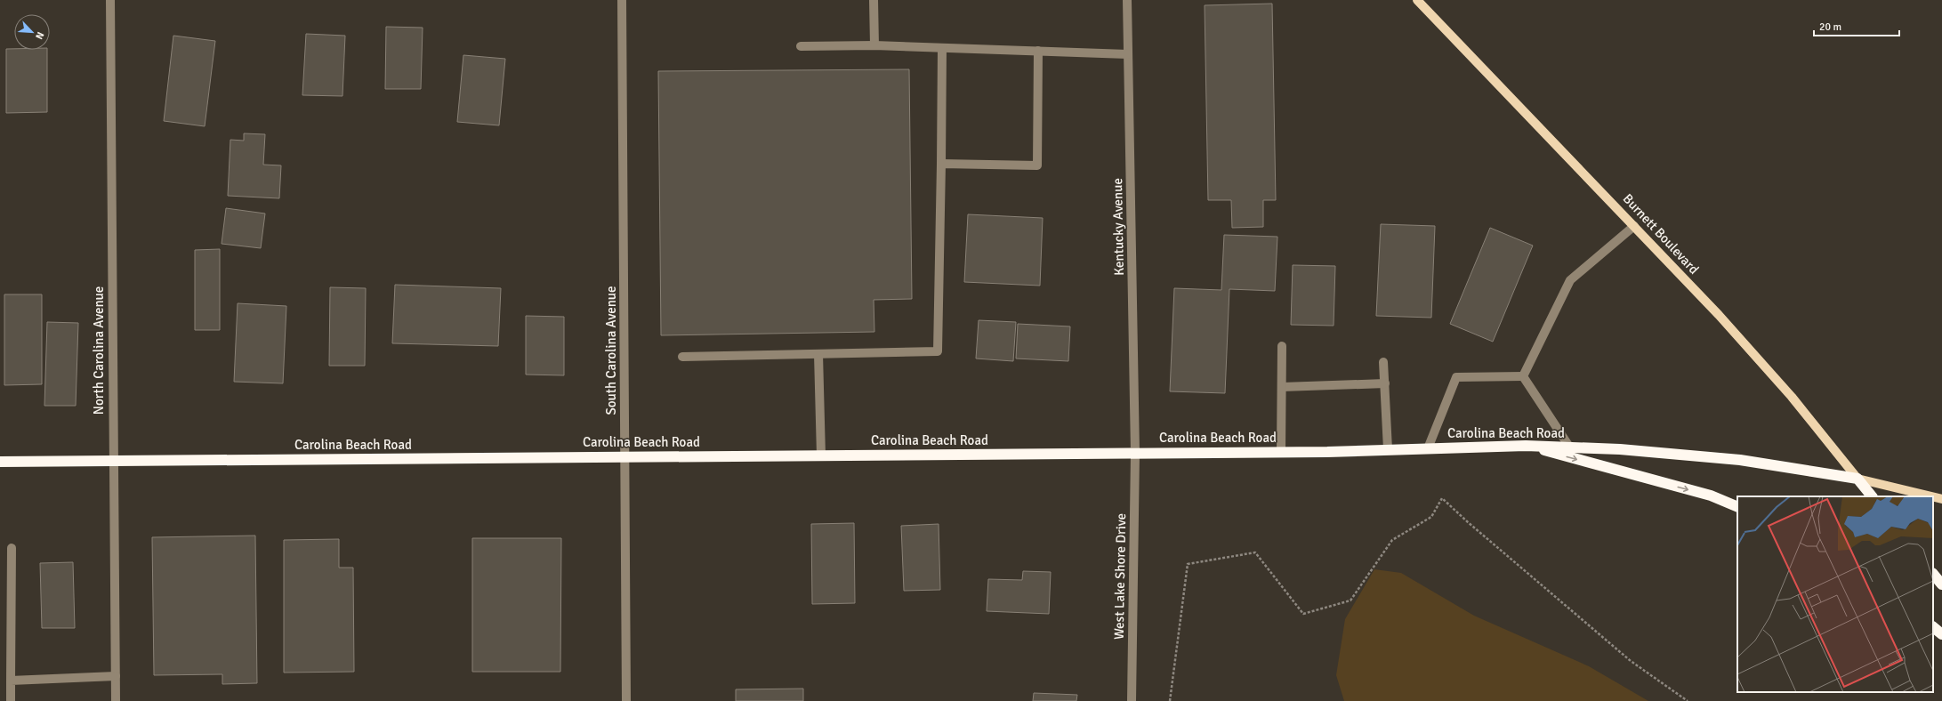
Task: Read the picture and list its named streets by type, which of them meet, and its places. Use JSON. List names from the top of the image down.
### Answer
{
  "streets": {
    "highway": ["Burnett Boulevard", "Carolina Beach Road"],
    "street": [
      "Kentucky Avenue",
      "North Carolina Avenue",
      "South Carolina Avenue",
      "West Lake Shore Drive"
    ]
  },
  "crossings": [
    ["Kentucky Avenue", "Carolina Beach Road"],
    ["Kentucky Avenue", "West Lake Shore Drive"],
    ["Burnett Boulevard", "Carolina Beach Road"],
    ["North Carolina Avenue", "Carolina Beach Road"],
    ["South Carolina Avenue", "Carolina Beach Road"],
    ["Carolina Beach Road", "West Lake Shore Drive"]
  ],
  "scale_bar": "20 m",
  "north": "bottom right"
}
